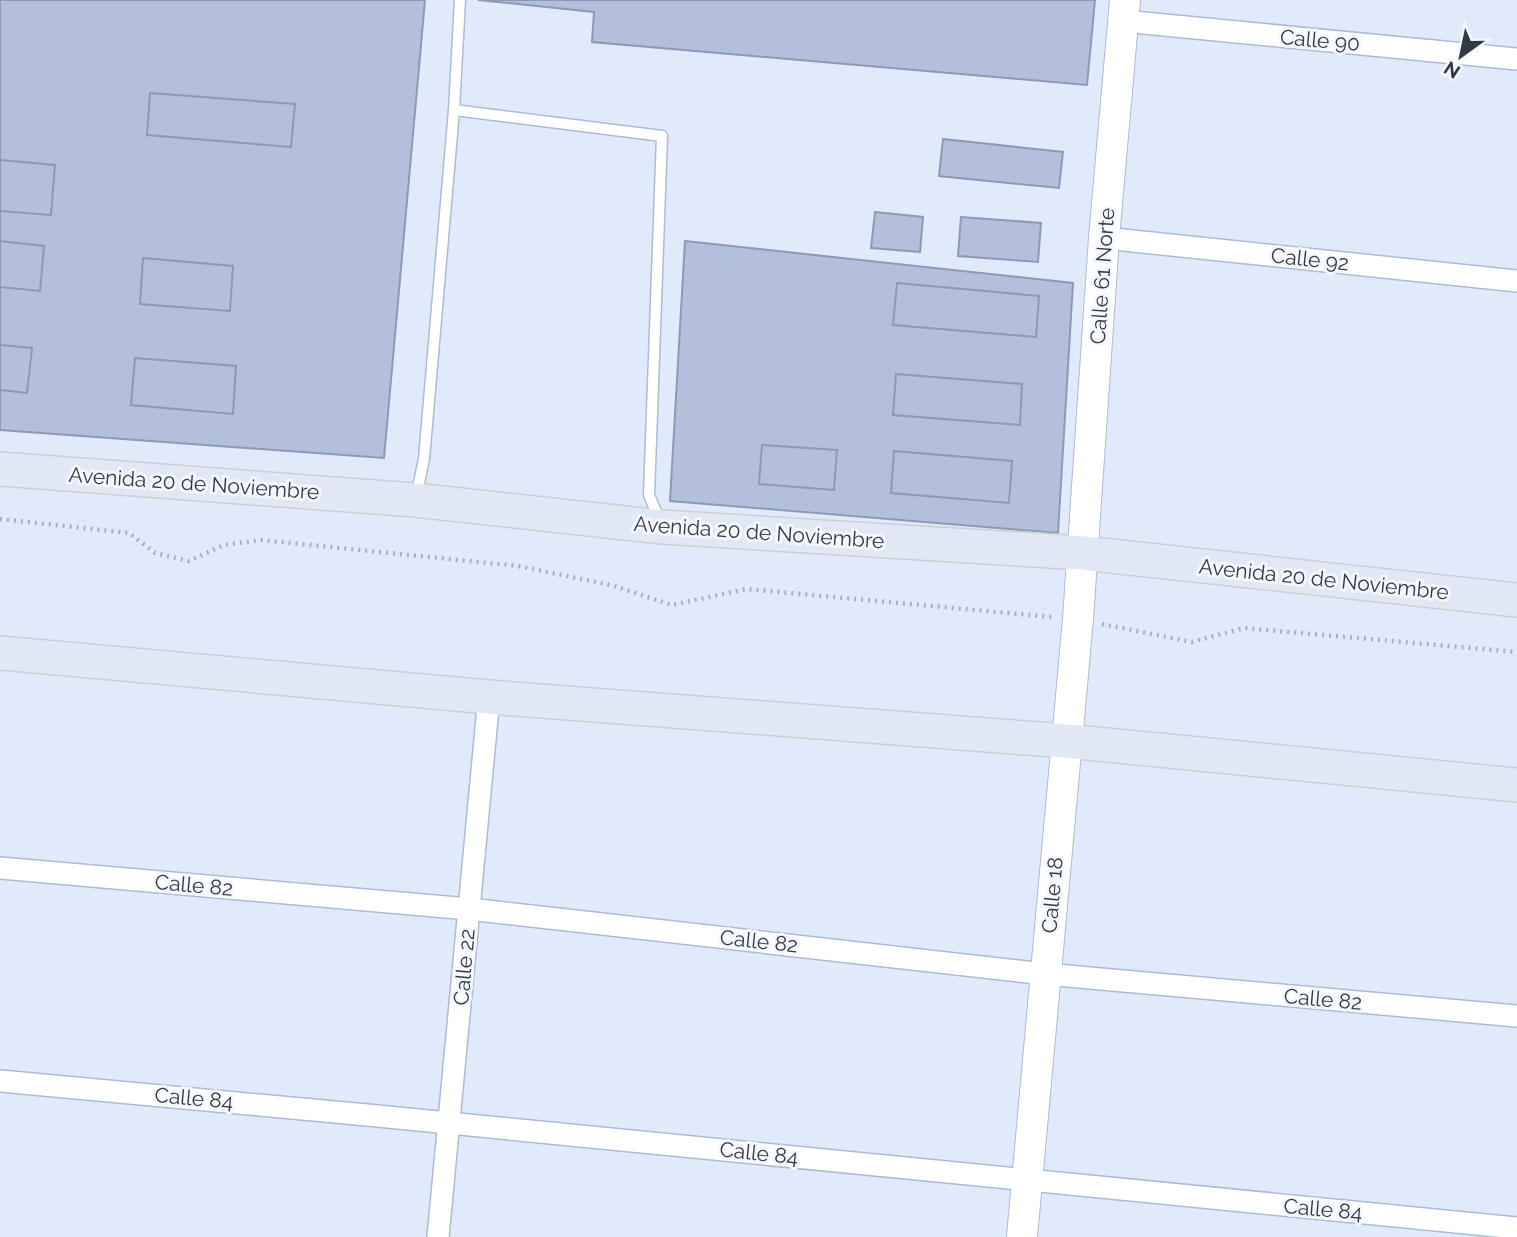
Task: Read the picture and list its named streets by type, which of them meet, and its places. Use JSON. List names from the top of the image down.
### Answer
{
  "streets": {
    "main road": ["Avenida 20 de Noviembre"],
    "street": [
      "Calle 90",
      "Calle 92",
      "Calle 61 Norte",
      "Calle 82",
      "Calle 18",
      "Calle 22",
      "Calle 84"
    ]
  },
  "crossings": [
    ["Calle 90", "Calle 61 Norte"],
    ["Calle 92", "Calle 61 Norte"],
    ["Calle 61 Norte", "Avenida 20 de Noviembre"],
    ["Calle 61 Norte", "Calle 18"],
    ["Avenida 20 de Noviembre", "Calle 18"],
    ["Calle 82", "Calle 18"],
    ["Calle 82", "Calle 22"],
    ["Calle 18", "Calle 84"],
    ["Calle 22", "Calle 84"]
  ],
  "north": "bottom left"
}
